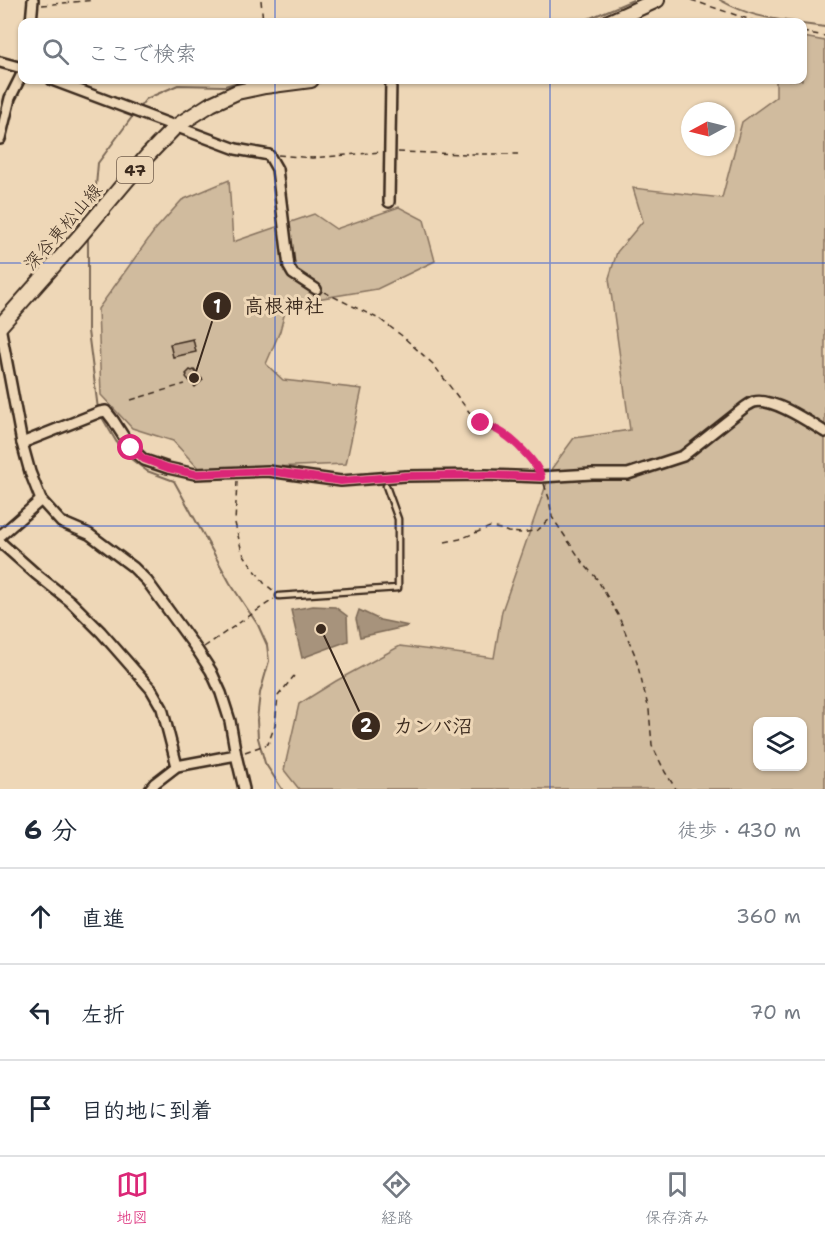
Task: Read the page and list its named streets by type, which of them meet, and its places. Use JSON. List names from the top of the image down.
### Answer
{
  "streets": {
    "main road": ["47", "深谷東松山線"]
  },
  "places": ["高根神社", "カンバ沼"],
  "north": "left",
  "page": {
    "search": "ここで検索",
    "heading": ["6 分", "徒歩 · 430 m"],
    "list": [
      ["直進", "360 m"],
      ["左折", "70 m"],
      "目的地に到着"
    ],
    "nav": ["地図", "経路", "保存済み"]
  }
}
